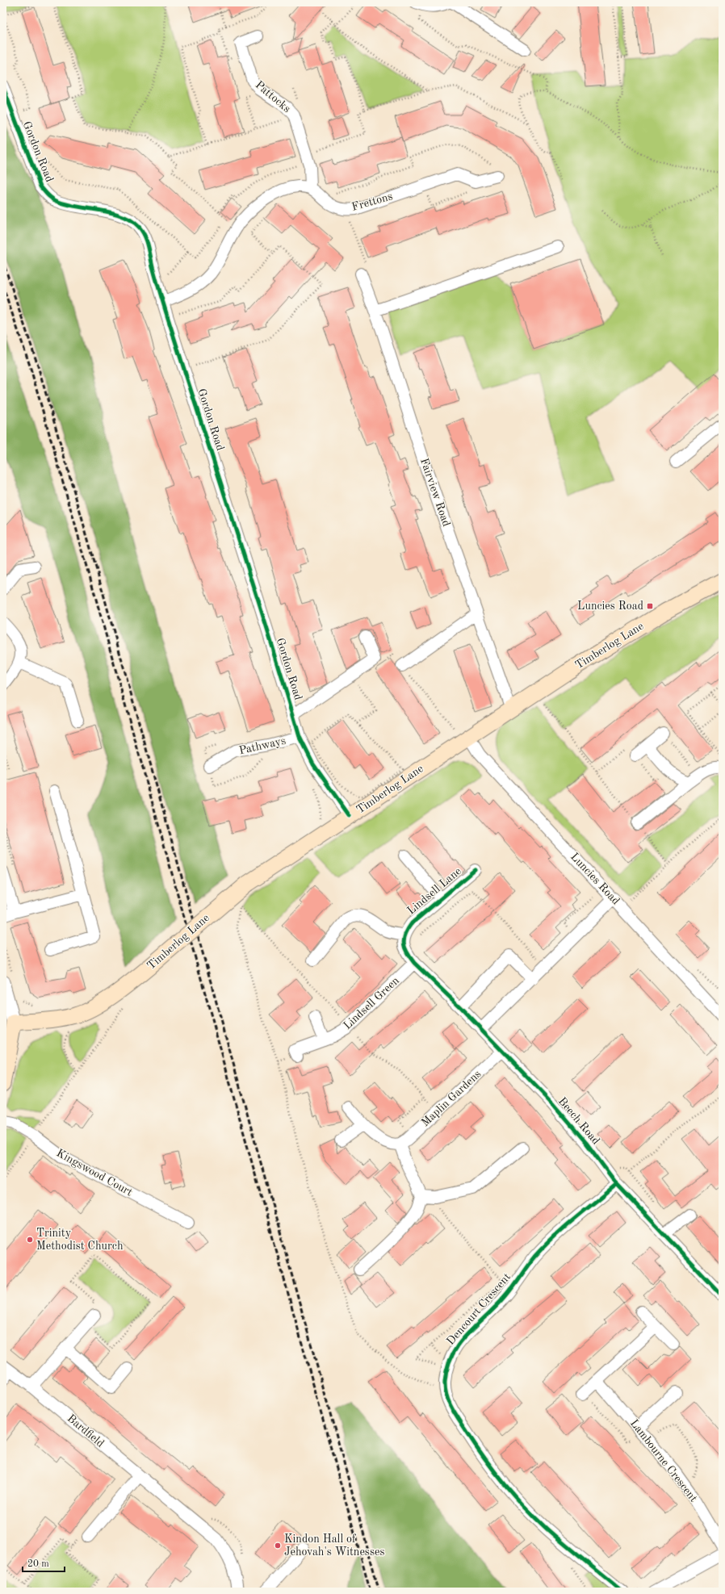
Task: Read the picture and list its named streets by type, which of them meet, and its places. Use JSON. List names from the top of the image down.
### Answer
{
  "streets": {
    "main road": ["Timberlog Lane"],
    "street": [
      "Pattocks",
      "Gordon Road",
      "Frettons",
      "Fairview Road",
      "Pathways",
      "Luncies Road",
      "Lindsell Lane",
      "Lindsell Green",
      "Maplin Gardens",
      "Beech Road",
      "Kingswood Court",
      "Dencourt Crescent",
      "Bardfield",
      "Lambourne Crescent"
    ]
  },
  "crossings": [
    ["Pattocks", "Frettons"],
    ["Gordon Road", "Timberlog Lane"],
    ["Gordon Road", "Pathways"],
    ["Fairview Road", "Timberlog Lane"],
    ["Timberlog Lane", "Luncies Road"],
    ["Lindsell Green", "Beech Road"],
    ["Maplin Gardens", "Beech Road"],
    ["Beech Road", "Dencourt Crescent"]
  ],
  "places": {
    "transit": ["Luncies Road"],
    "other": ["Trinity Methodist Church", "Kindon Hall of Jehovah's Witnesses"]
  },
  "scale_bar": "20 m"
}
